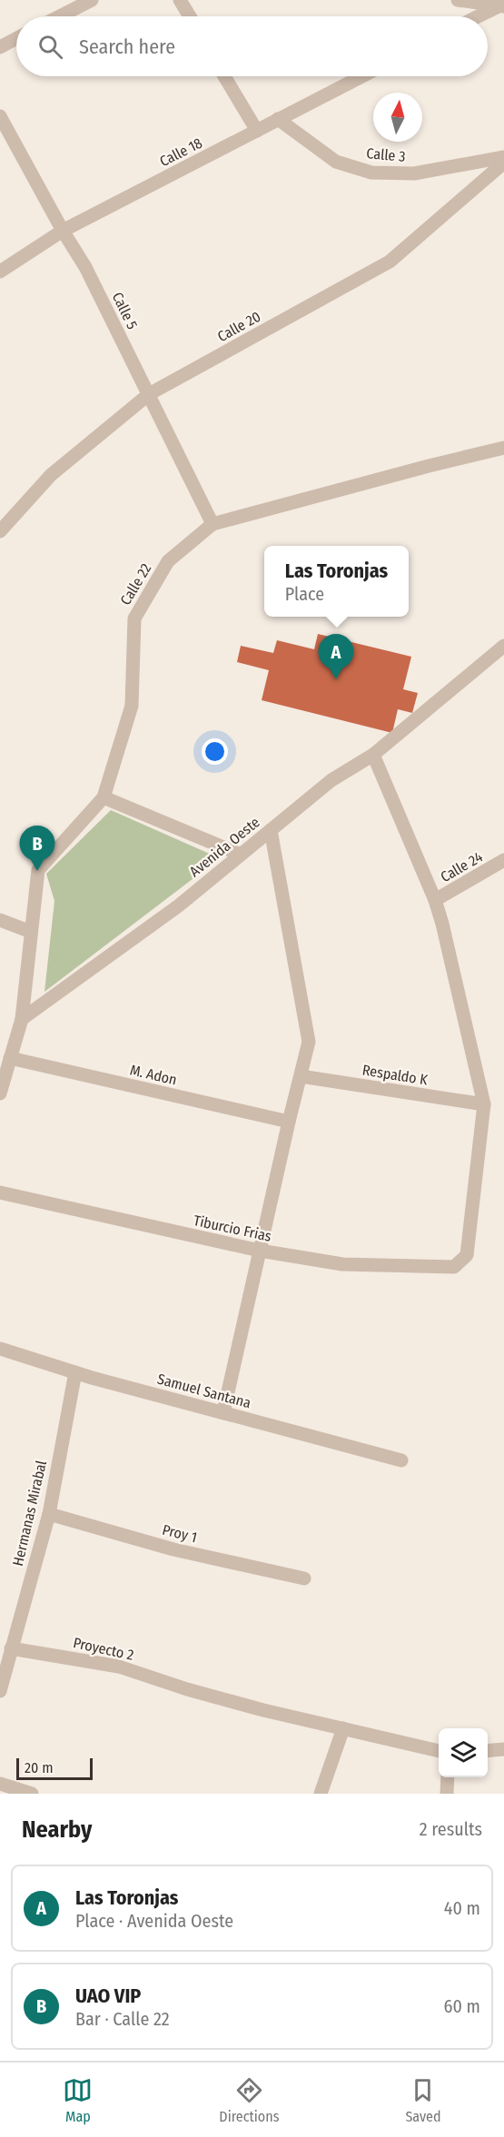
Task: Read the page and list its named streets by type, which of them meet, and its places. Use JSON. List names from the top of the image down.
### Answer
{
  "streets": {
    "street": [
      "Calle 18",
      "Calle 3",
      "Calle 5",
      "Calle 20",
      "Calle 22",
      "Avenida Oeste",
      "Calle 24",
      "M. Adon",
      "Respaldo K",
      "Tiburcio Frias",
      "Samuel Santana",
      "Hermanas Mirabal",
      "Proy 1",
      "Proyecto 2"
    ]
  },
  "crossings": [
    ["Calle 18", "Calle 3"],
    ["Calle 18", "Calle 5"],
    ["Calle 5", "Calle 20"],
    ["Calle 5", "Calle 22"],
    ["Calle 22", "Avenida Oeste"],
    ["Respaldo K", "Tiburcio Frias"],
    ["Samuel Santana", "Hermanas Mirabal"],
    ["Hermanas Mirabal", "Proy 1"],
    ["Hermanas Mirabal", "Proyecto 2"]
  ],
  "scale_bar": "20 m",
  "north": "top",
  "page": {
    "search": "Search here",
    "popup": ["Las Toronjas", "Place"],
    "pins": ["A", "B"],
    "scale": "20 m",
    "heading": ["Nearby", "2 results"],
    "list": [
      {
        "mark": "A",
        "name": "Las Toronjas",
        "note": "Place · Avenida Oeste",
        "value": "40 m"
      },
      {
        "mark": "B",
        "name": "UAO VIP",
        "note": "Bar · Calle 22",
        "value": "60 m"
      }
    ],
    "nav": ["Map", "Directions", "Saved"]
  }
}
